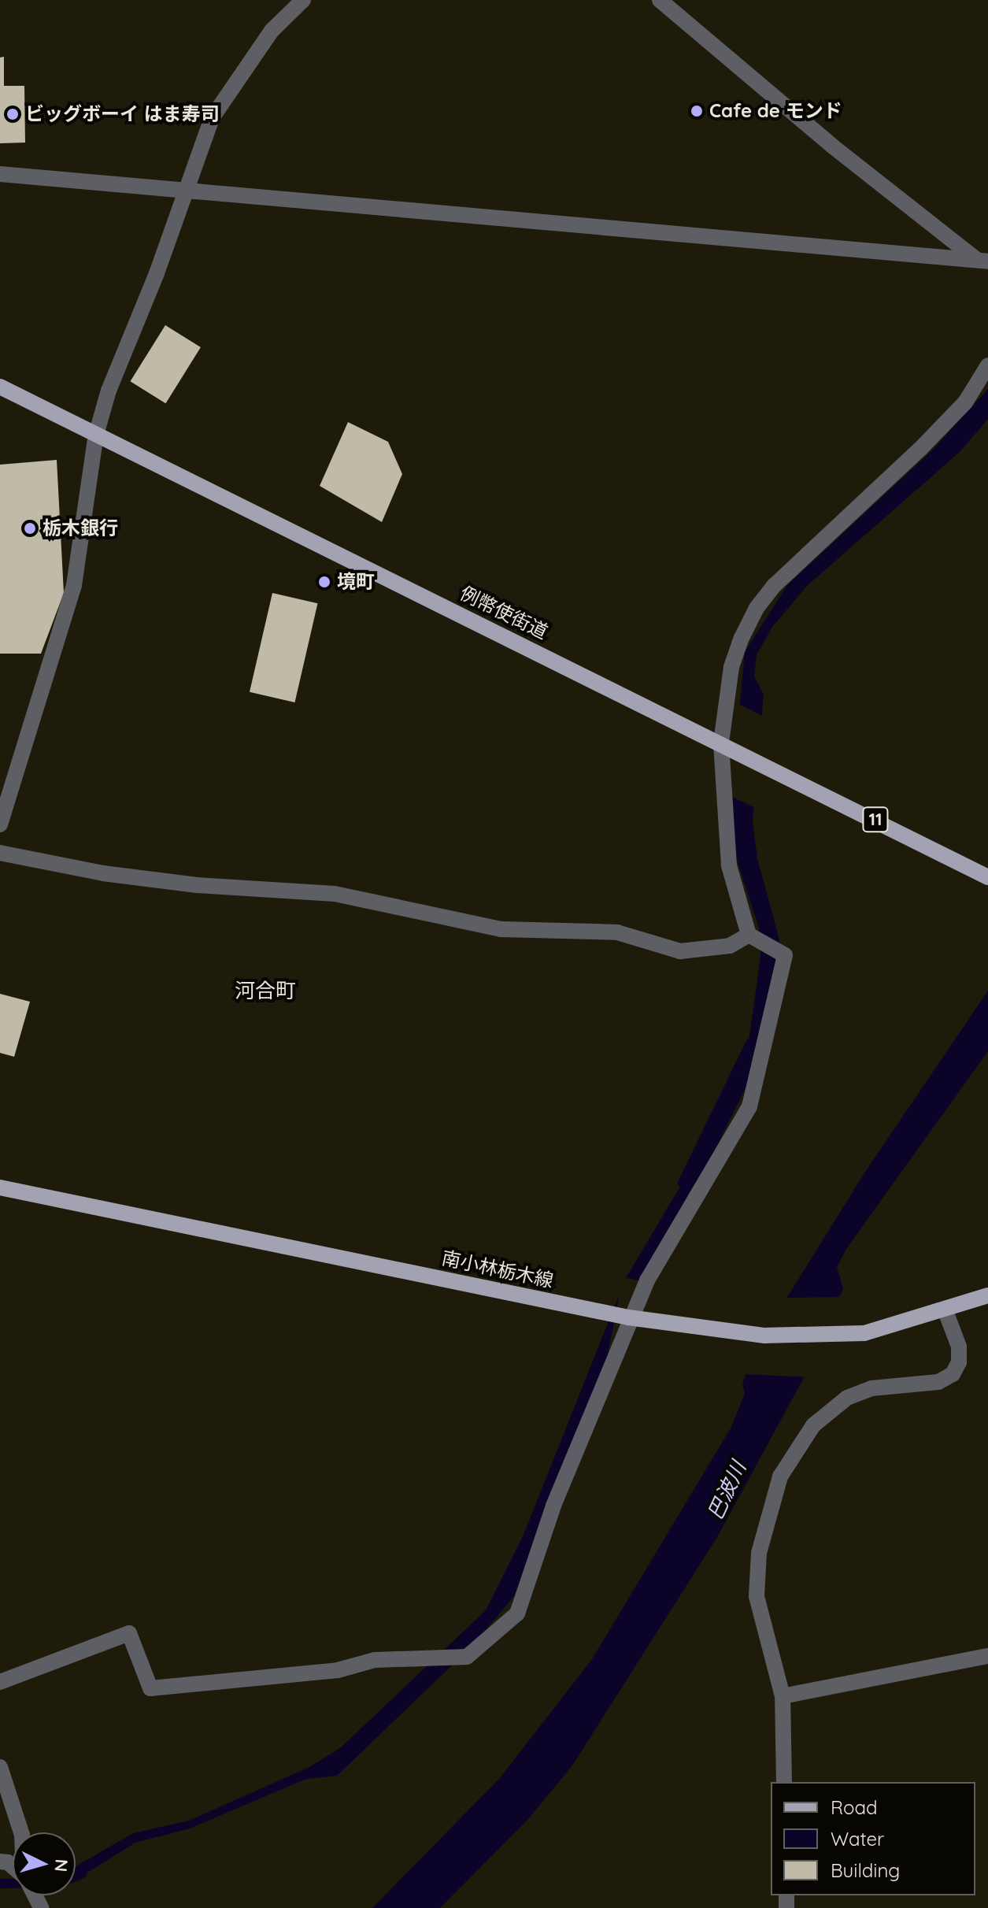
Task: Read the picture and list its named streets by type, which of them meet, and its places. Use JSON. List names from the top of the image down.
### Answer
{
  "streets": {
    "main road": ["例幣使街道", "11", "南小林栃木線"]
  },
  "districts": ["河合町"],
  "water": ["巴波川"],
  "places": [
    "Cafe de モンド",
    "ビッグボーイ はま寿司",
    "栃木銀行",
    "境町"
  ],
  "legend": ["Road", "Water", "Building"],
  "north": "right"
}
